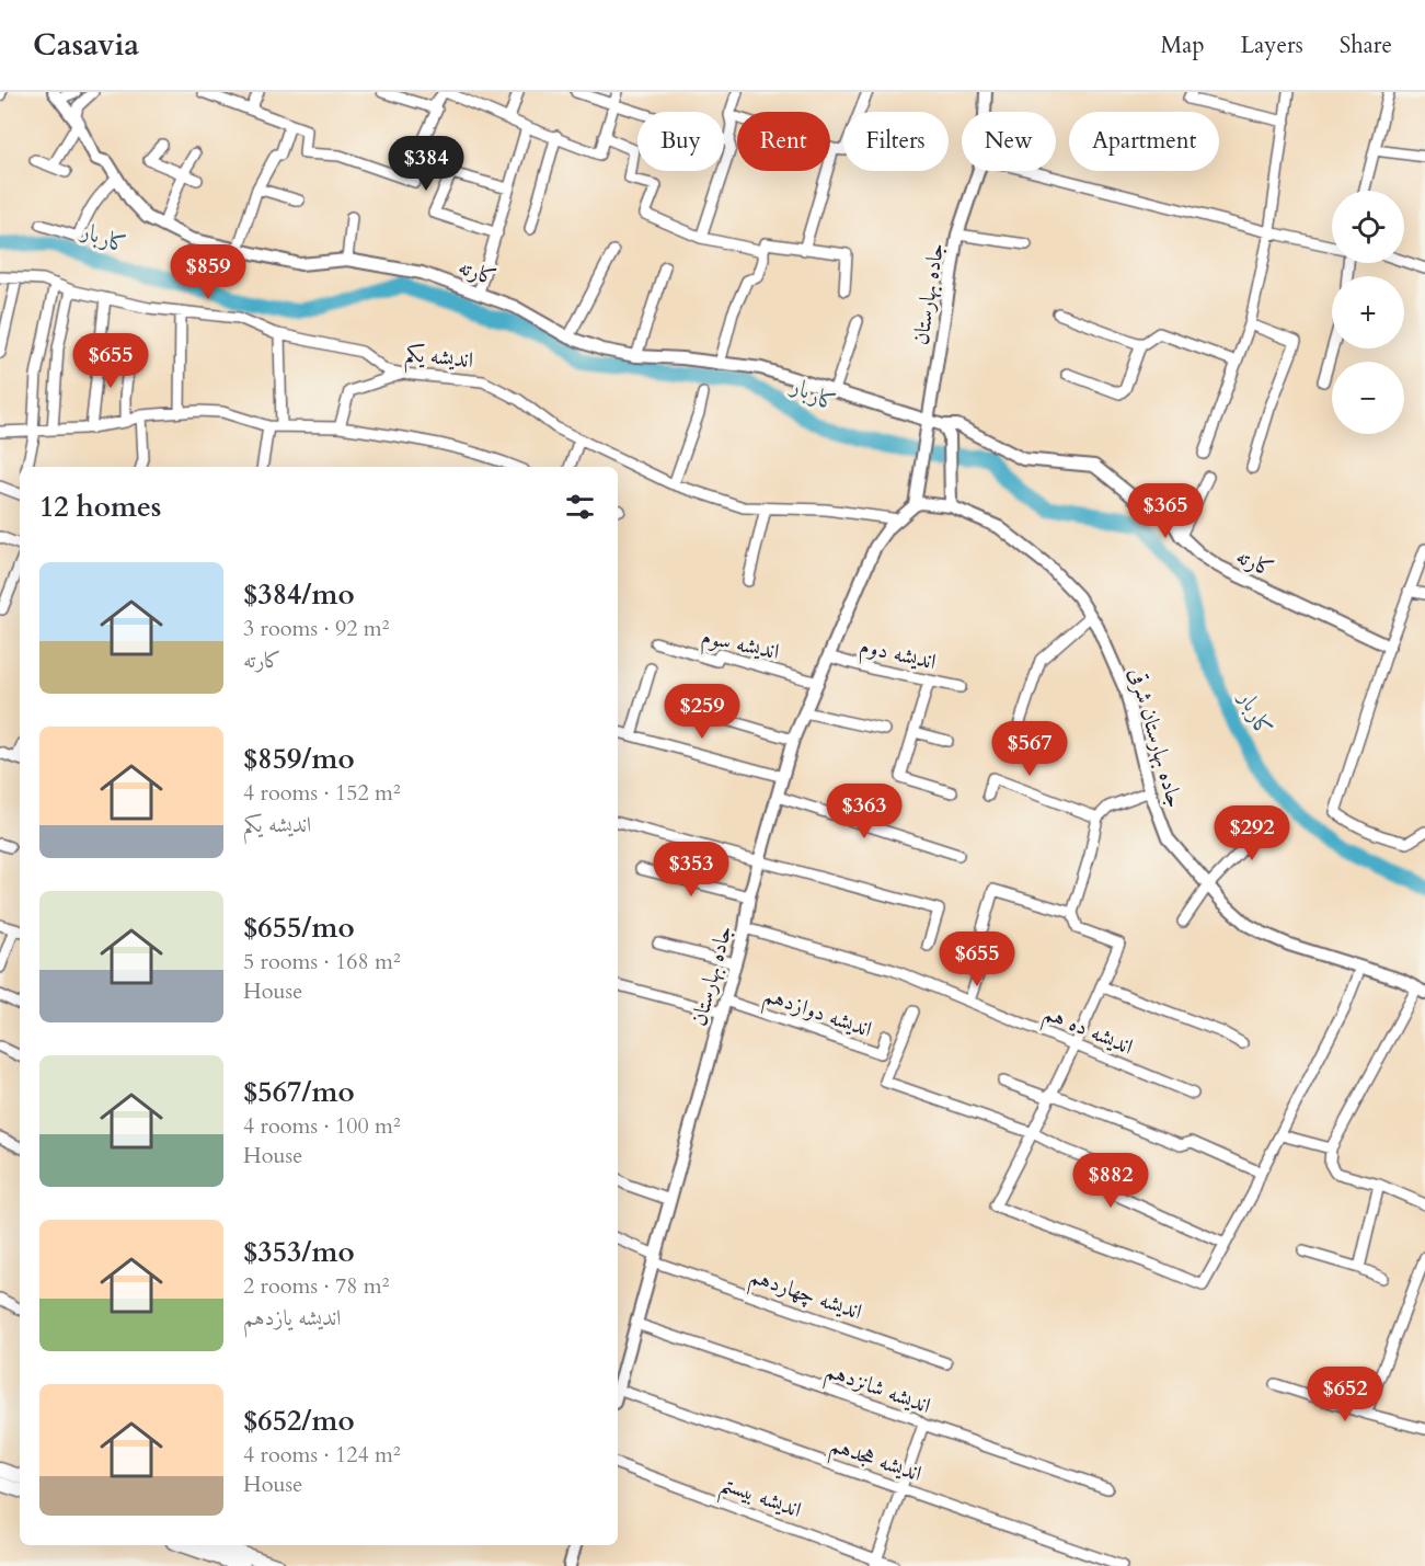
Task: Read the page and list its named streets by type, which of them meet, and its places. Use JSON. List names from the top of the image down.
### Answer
{
  "streets": {
    "street": [
      "کارته",
      "جاده بهارستان",
      "اندیشه یکم",
      "اندیشه سوم",
      "اندیشه دوم",
      "جاده بهارستان شرقی",
      "اندیشه دوازدهم",
      "اندیشه ده هم",
      "اندیشه چهاردهم",
      "اندیشه شانزدهم",
      "اندیشه هجدهم",
      "اندیشه بیستم"
    ]
  },
  "crossings": [
    ["کارته", "جاده بهارستان"],
    ["جاده بهارستان", "اندیشه یکم"],
    ["جاده بهارستان", "اندیشه سوم"],
    ["جاده بهارستان", "اندیشه دوم"],
    ["جاده بهارستان", "اندیشه دوازدهم"],
    ["جاده بهارستان", "اندیشه ده هم"],
    ["جاده بهارستان", "اندیشه چهاردهم"],
    ["جاده بهارستان", "اندیشه شانزدهم"],
    ["جاده بهارستان", "اندیشه هجدهم"]
  ],
  "water": ["کاربار"],
  "page": {
    "header": "Casavia",
    "nav": ["Map", "Layers", "Share"],
    "chip": [
      "Buy",
      "Rent",
      "Filters",
      "New",
      "Apartment"
    ],
    "price": [
      "$384",
      "$859",
      "$655",
      "$365",
      "$259",
      "$567",
      "$363",
      "$292",
      "$353",
      "$655",
      "$882",
      "$652"
    ],
    "map_buttons": ["+", "−"],
    "heading": "12 homes",
    "list": [
      {
        "name": "$384/mo",
        "note": "3 rooms · 92 m² · کارته"
      },
      {
        "name": "$859/mo",
        "note": "4 rooms · 152 m² · اندیشه یکم"
      },
      {
        "name": "$655/mo",
        "note": "5 rooms · 168 m² · House"
      },
      {
        "name": "$567/mo",
        "note": "4 rooms · 100 m² · House"
      },
      {
        "name": "$353/mo",
        "note": "2 rooms · 78 m² · اندیشه یازدهم"
      },
      {
        "name": "$652/mo",
        "note": "4 rooms · 124 m² · House"
      }
    ]
  }
}
